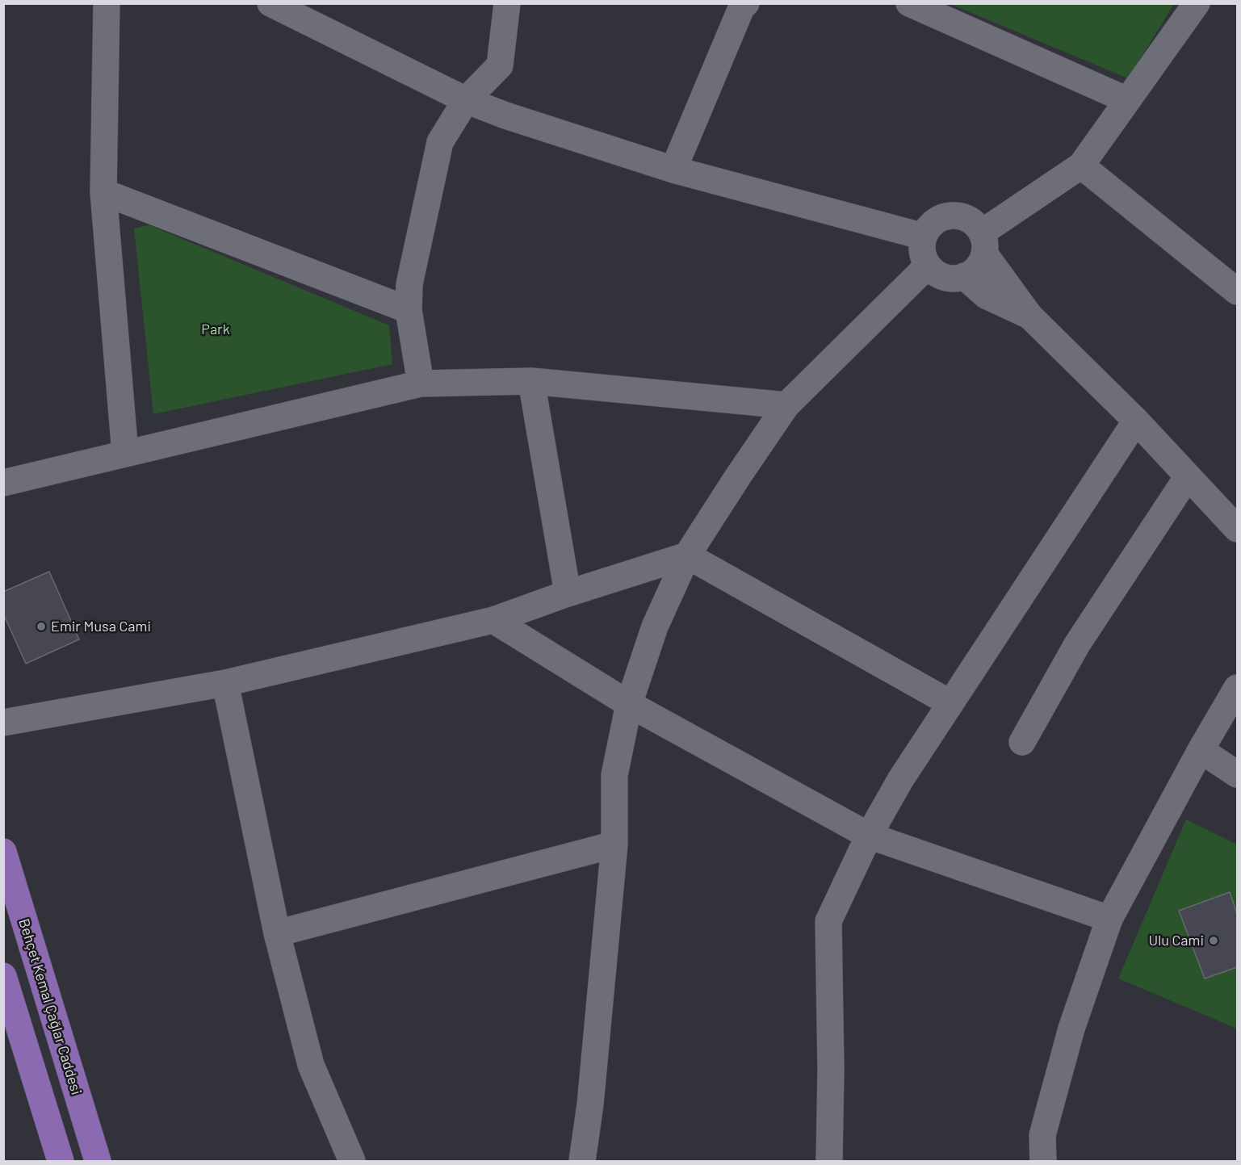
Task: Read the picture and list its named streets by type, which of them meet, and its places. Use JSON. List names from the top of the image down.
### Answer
{
  "streets": {
    "main road": ["Behçet Kemal Çağlar Caddesi"]
  },
  "parks": ["Park"],
  "places": ["Emir Musa Cami", "Ulu Cami"]
}
